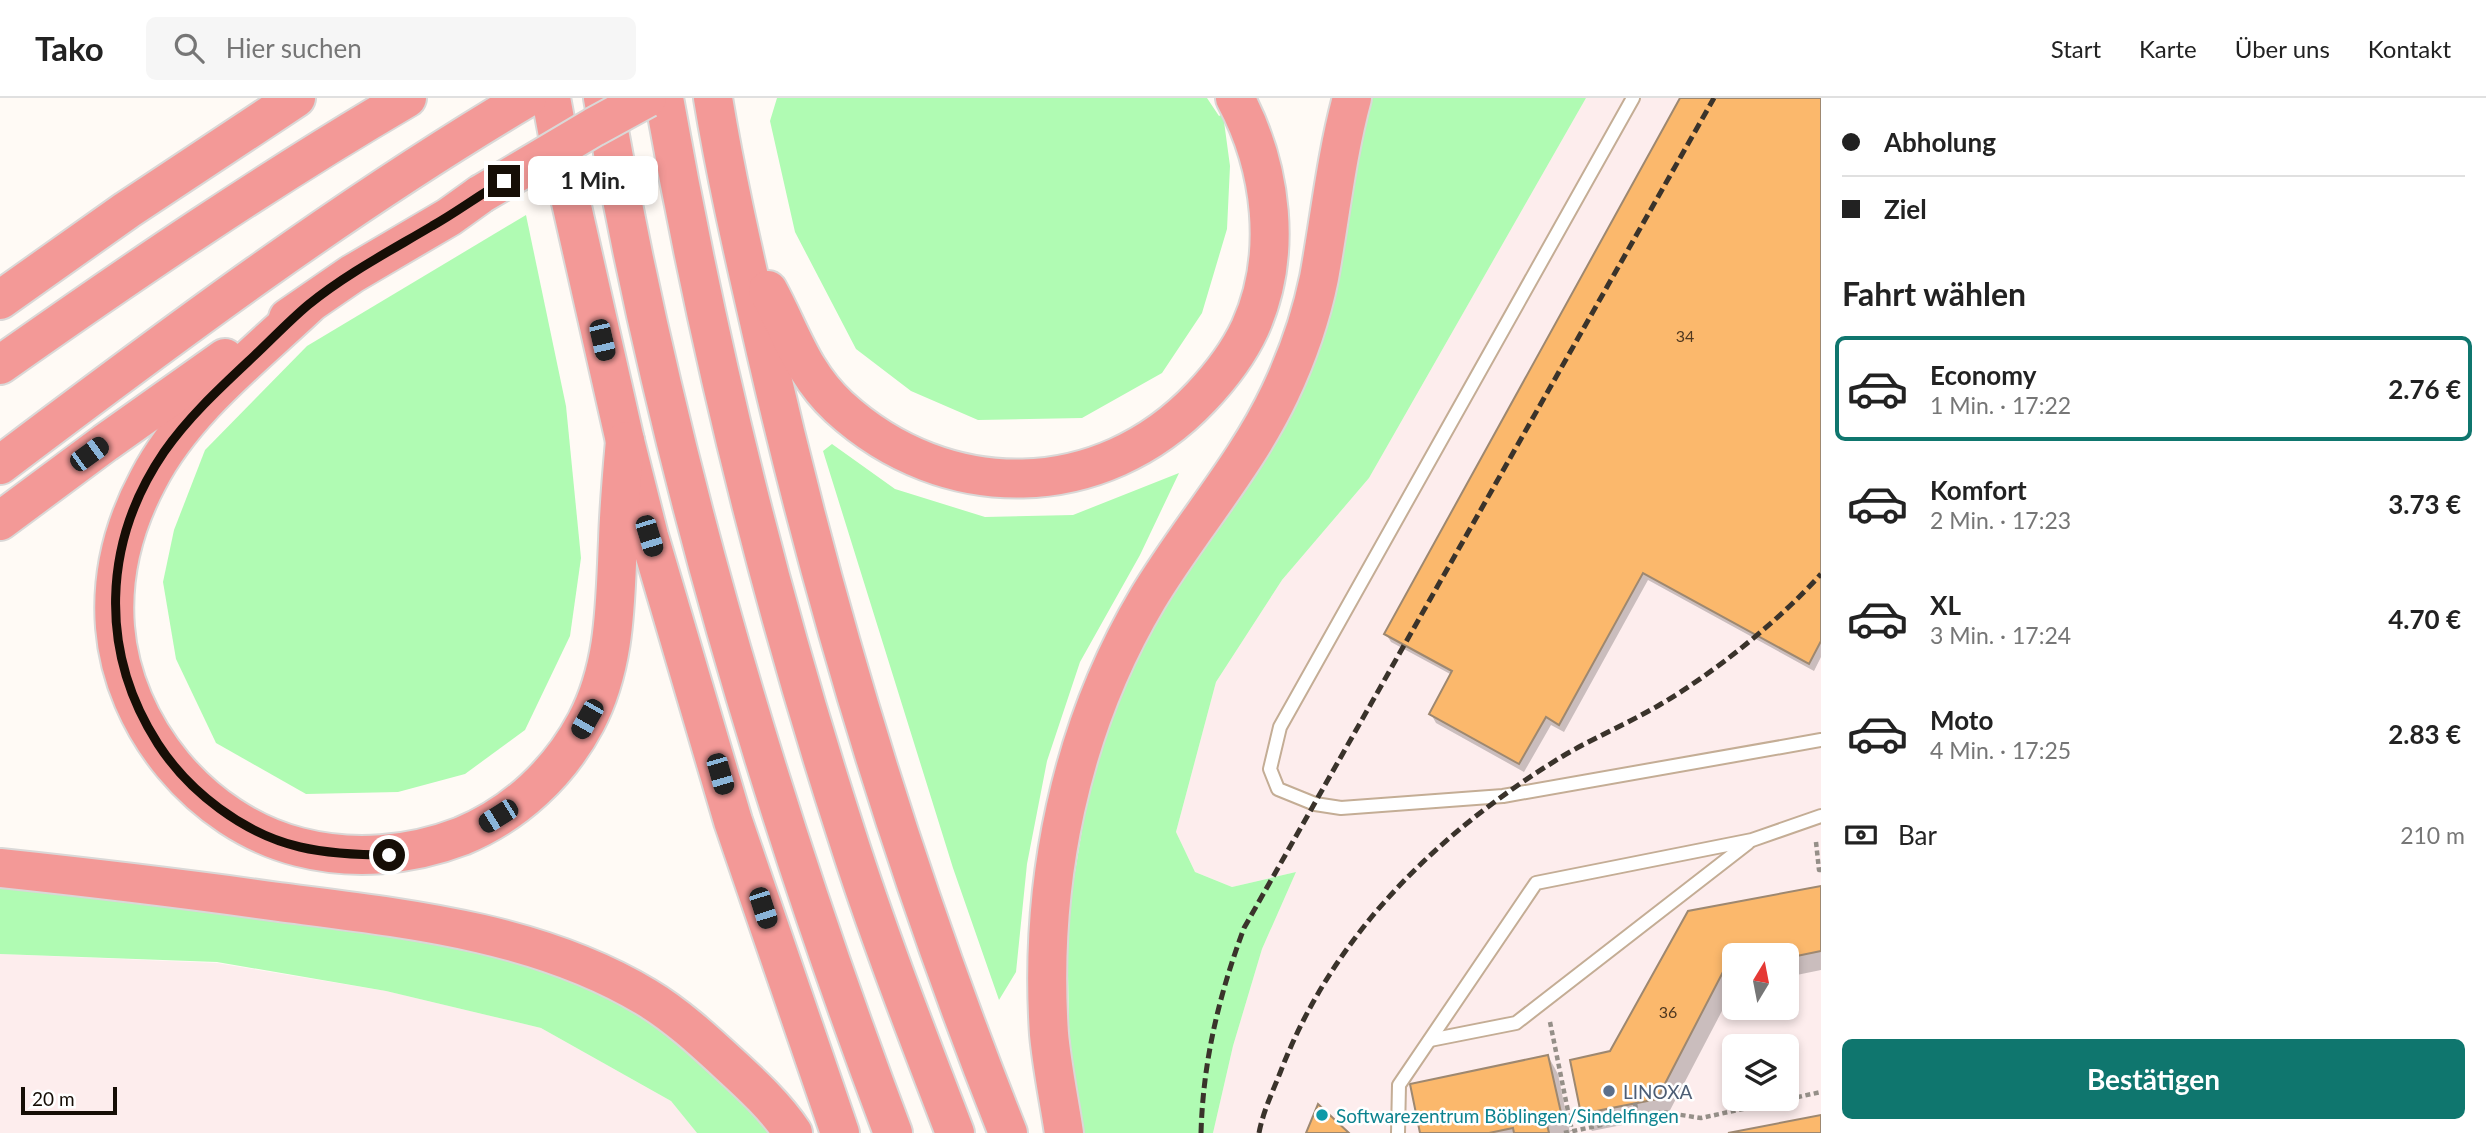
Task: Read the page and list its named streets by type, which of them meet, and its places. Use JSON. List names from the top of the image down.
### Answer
{
  "places": ["LINOXA", "Softwarezentrum Böblingen/Sindelfingen"],
  "house_numbers": ["34", "36"],
  "scale_bar": "20 m",
  "north": "top",
  "page": {
    "header": "Tako",
    "search": "Hier suchen",
    "nav": [
      "Start",
      "Karte",
      "Über uns",
      "Kontakt"
    ],
    "banner": ["Abholung", "Ziel"],
    "bubble": "1 Min.",
    "heading": "Fahrt wählen",
    "list": [
      {
        "name": "Economy",
        "note": "1 Min. · 17:22",
        "value": "2.76 €"
      },
      {
        "name": "Komfort",
        "note": "2 Min. · 17:23",
        "value": "3.73 €"
      },
      {
        "name": "XL",
        "note": "3 Min. · 17:24",
        "value": "4.70 €"
      },
      {
        "name": "Moto",
        "note": "4 Min. · 17:25",
        "value": "2.83 €"
      }
    ],
    "pay": ["Bar", "210 m"],
    "buttons": "Bestätigen",
    "scale": "20 m"
  }
}
